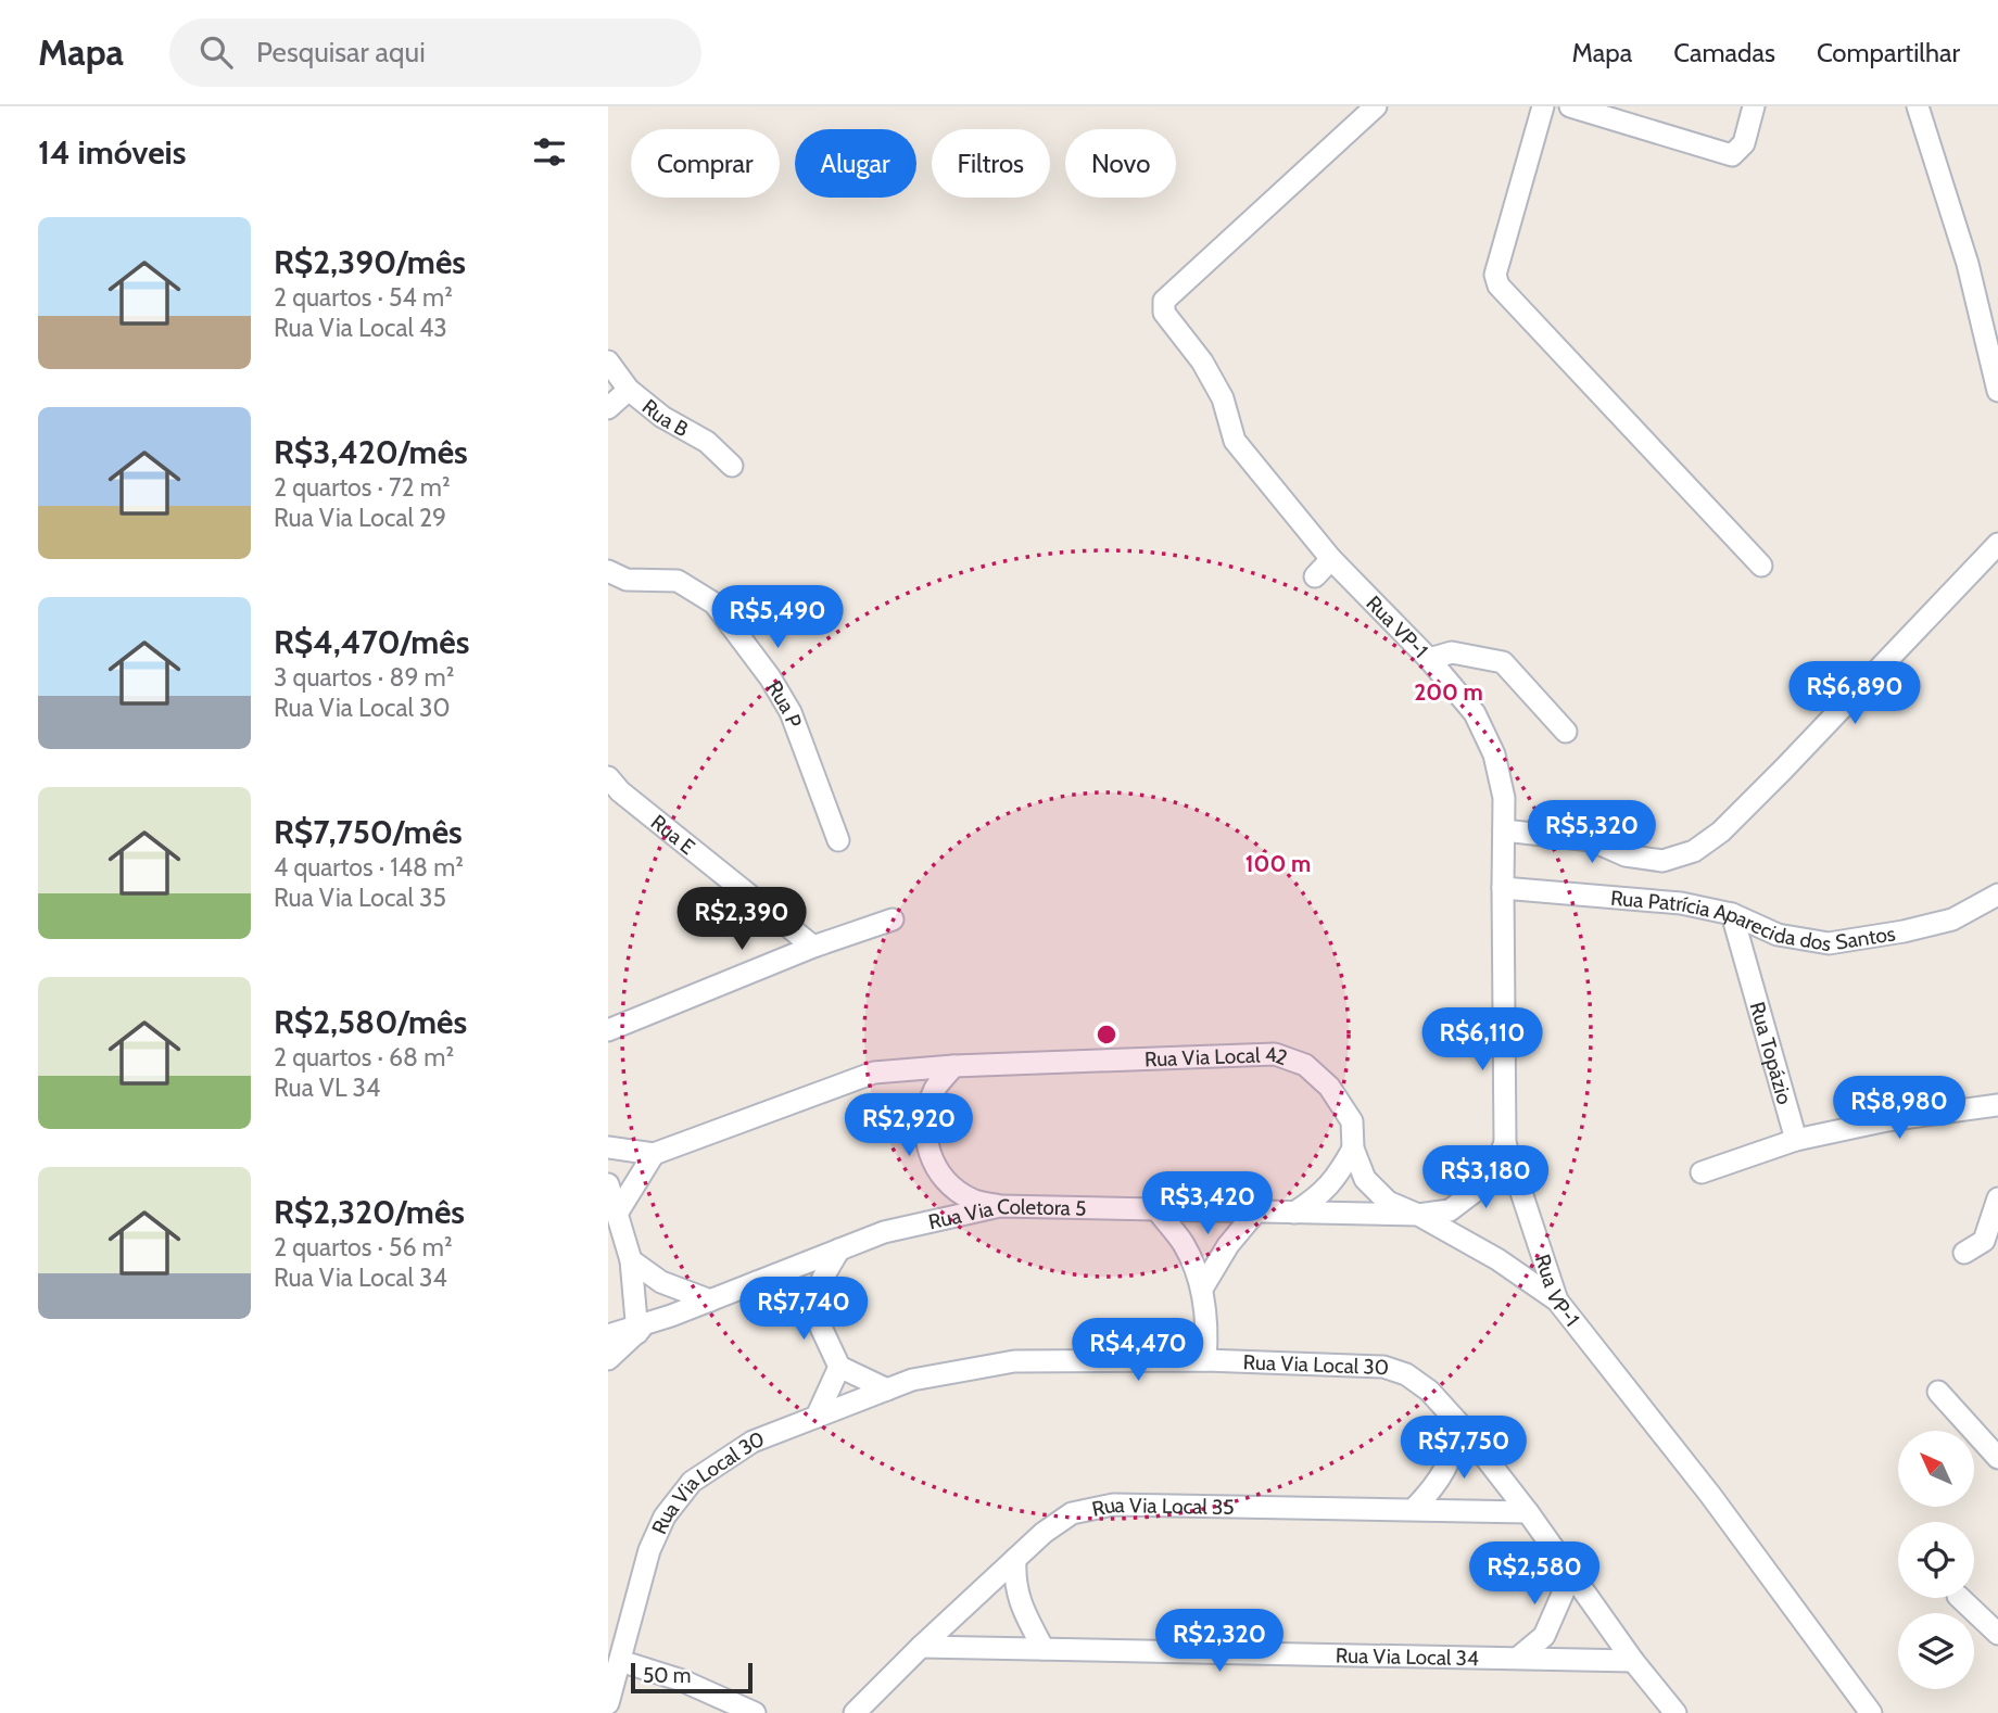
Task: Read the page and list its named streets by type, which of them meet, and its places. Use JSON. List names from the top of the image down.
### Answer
{
  "streets": {
    "street": [
      "Rua B",
      "Rua VP-1",
      "Rua P",
      "Rua E",
      "Rua Patrícia Aparecida dos Santos",
      "Rua Topázio",
      "Rua Via Local 42",
      "Rua Via Coletora 5",
      "Rua Via Local 30",
      "Rua Via Local 35",
      "Rua Via Local 34"
    ]
  },
  "crossings": [
    ["Rua VP-1", "Rua Patrícia Aparecida dos Santos"],
    ["Rua VP-1", "Rua Via Coletora 5"],
    ["Rua Patrícia Aparecida dos Santos", "Rua Topázio"],
    ["Rua Via Local 30", "Rua Via Local 35"],
    ["Rua Via Local 30", "Rua Via Local 34"],
    ["Rua Via Local 35", "Rua Via Local 34"]
  ],
  "scale_bar": "50 m",
  "north": "top left",
  "page": {
    "header": "Mapa",
    "search": "Pesquisar aqui",
    "nav": ["Mapa", "Camadas", "Compartilhar"],
    "heading": "14 imóveis",
    "chip": [
      "Comprar",
      "Alugar",
      "Filtros",
      "Novo"
    ],
    "list": [
      {
        "name": "R$2,390/mês",
        "note": "2 quartos · 54 m² · Rua Via Local 43"
      },
      {
        "name": "R$3,420/mês",
        "note": "2 quartos · 72 m² · Rua Via Local 29"
      },
      {
        "name": "R$4,470/mês",
        "note": "3 quartos · 89 m² · Rua Via Local 30"
      },
      {
        "name": "R$7,750/mês",
        "note": "4 quartos · 148 m² · Rua Via Local 35"
      },
      {
        "name": "R$2,580/mês",
        "note": "2 quartos · 68 m² · Rua VL 34"
      },
      {
        "name": "R$2,320/mês",
        "note": "2 quartos · 56 m² · Rua Via Local 34"
      }
    ],
    "price": [
      "R$5,490",
      "R$6,890",
      "R$5,320",
      "R$2,390",
      "R$6,110",
      "R$8,980",
      "R$2,920",
      "R$3,180",
      "R$3,420",
      "R$7,740",
      "R$4,470",
      "R$7,750",
      "R$2,580",
      "R$2,320"
    ],
    "scale": "50 m"
  },
  "rings": ["200 m", "100 m"]
}
